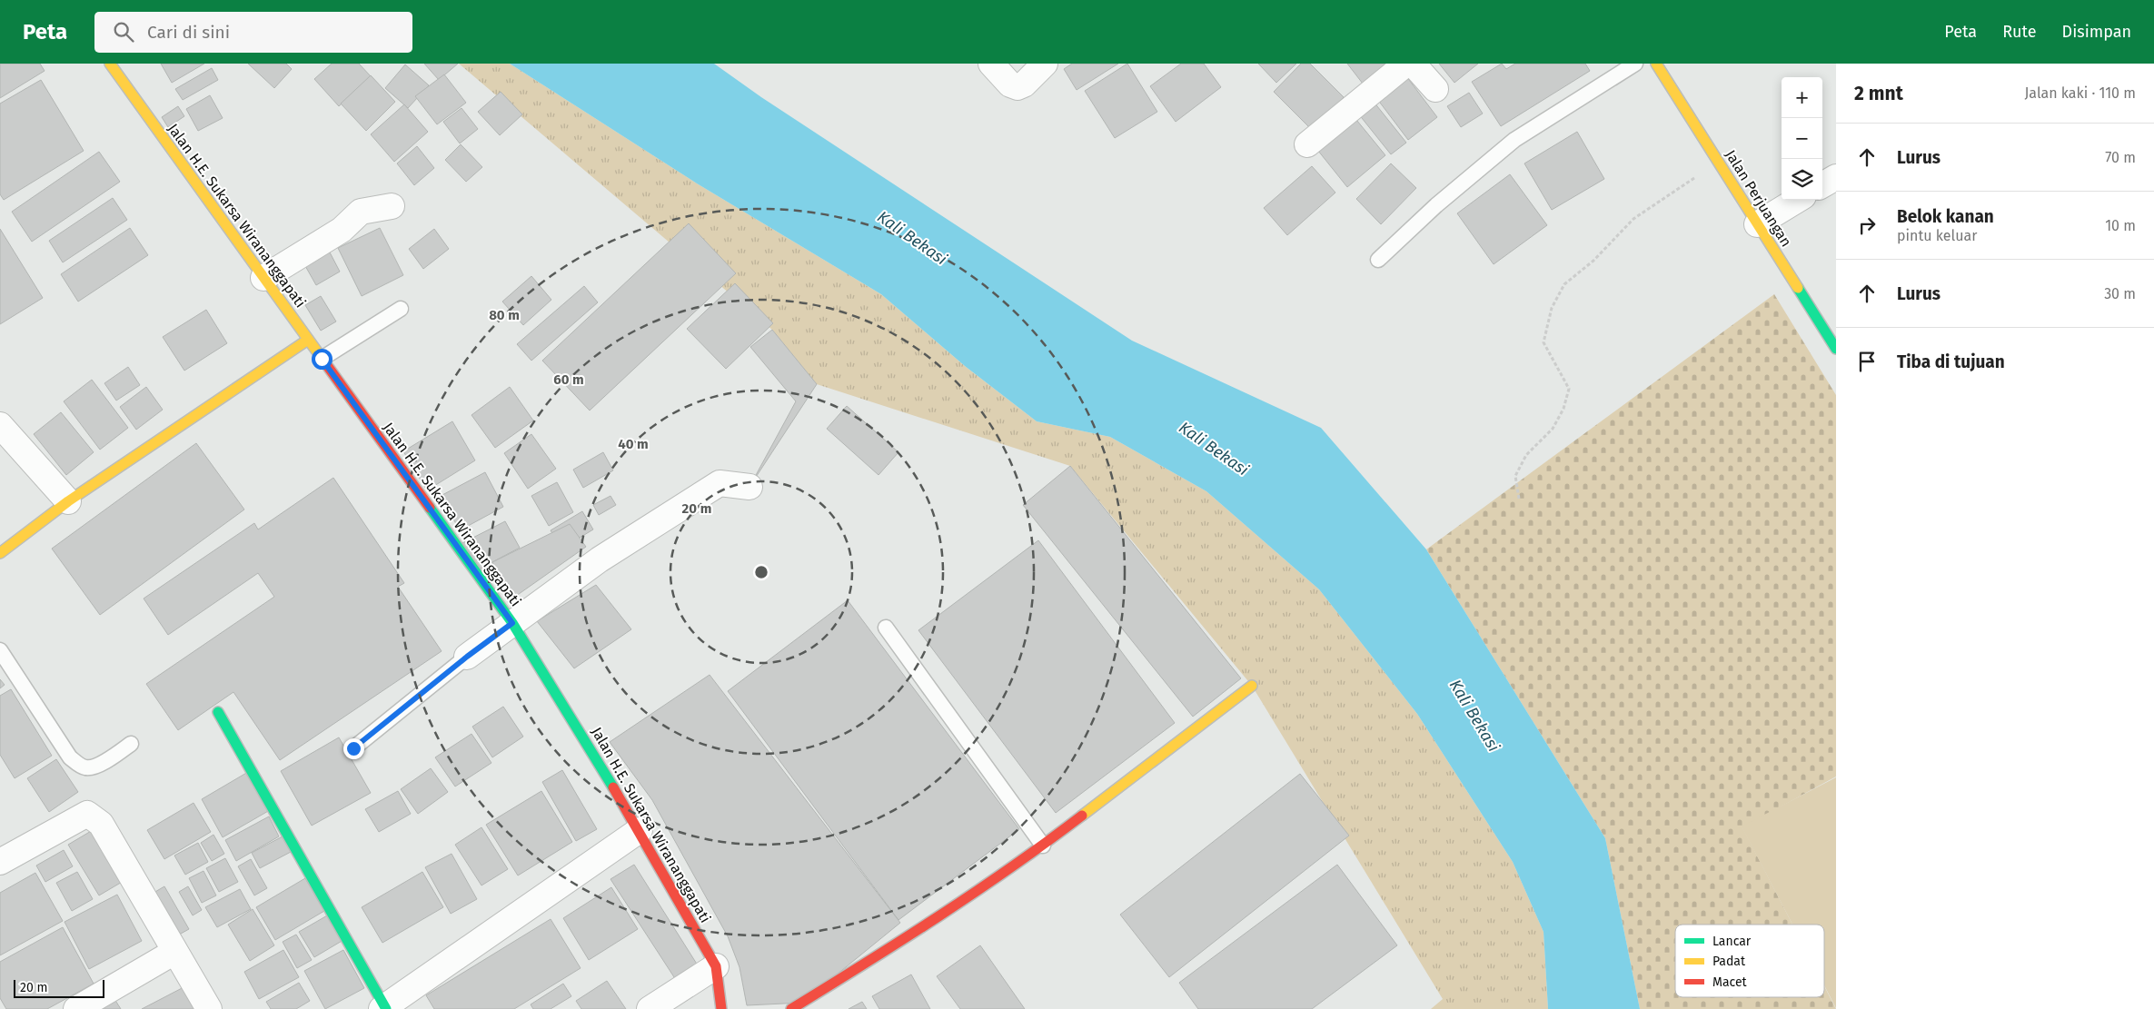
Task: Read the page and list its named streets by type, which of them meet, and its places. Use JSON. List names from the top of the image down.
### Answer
{
  "streets": {
    "street": ["Jalan Perjuangan", "Jalan H.E. Sukarsa Wirananggapati"]
  },
  "water": ["Kali Bekasi"],
  "legend": ["Lancar", "Padat", "Macet"],
  "scale_bar": "20 m",
  "page": {
    "header": "Peta",
    "search": "Cari di sini",
    "nav": ["Peta", "Rute", "Disimpan"],
    "heading": ["2 mnt", "Jalan kaki · 110 m"],
    "map_buttons": ["+", "−"],
    "list": [
      ["Lurus", "70 m"],
      ["Belok kanan", "pintu keluar", "10 m"],
      ["Lurus", "30 m"],
      "Tiba di tujuan"
    ],
    "scale": "20 m"
  },
  "rings": [
    "80 m",
    "60 m",
    "40 m",
    "20 m"
  ]
}
